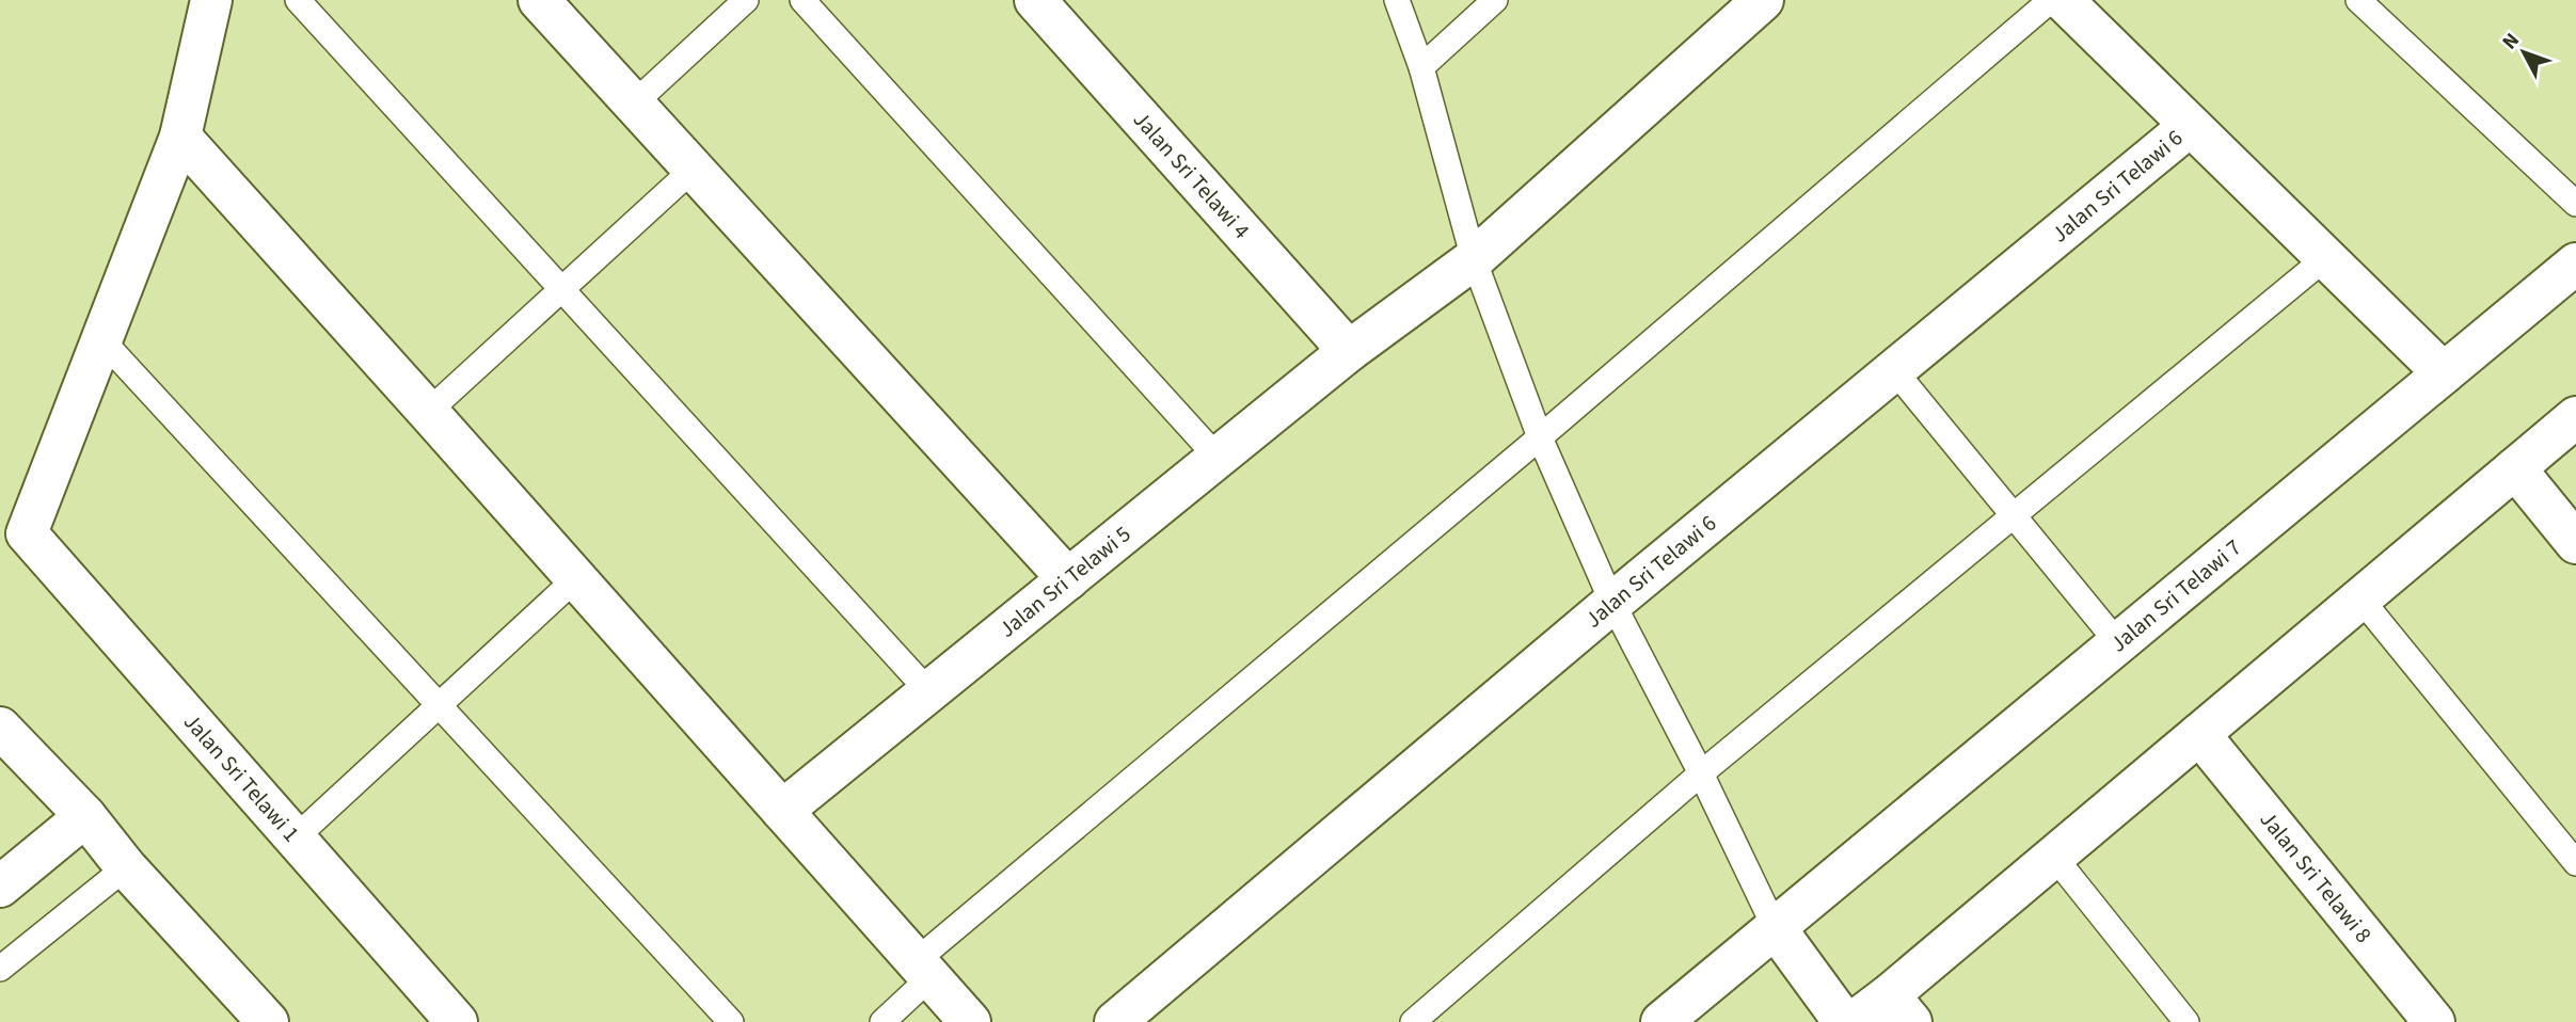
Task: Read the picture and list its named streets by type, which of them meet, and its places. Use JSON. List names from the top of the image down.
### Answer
{
  "streets": {
    "street": [
      "Jalan Sri Telawi 4",
      "Jalan Sri Telawi 6",
      "Jalan Sri Telawi 5",
      "Jalan Sri Telawi 7",
      "Jalan Sri Telawi 1",
      "Jalan Sri Telawi 8"
    ]
  },
  "crossings": [
    ["Jalan Sri Telawi 4", "Jalan Sri Telawi 5"]
  ],
  "north": "top left"
}
